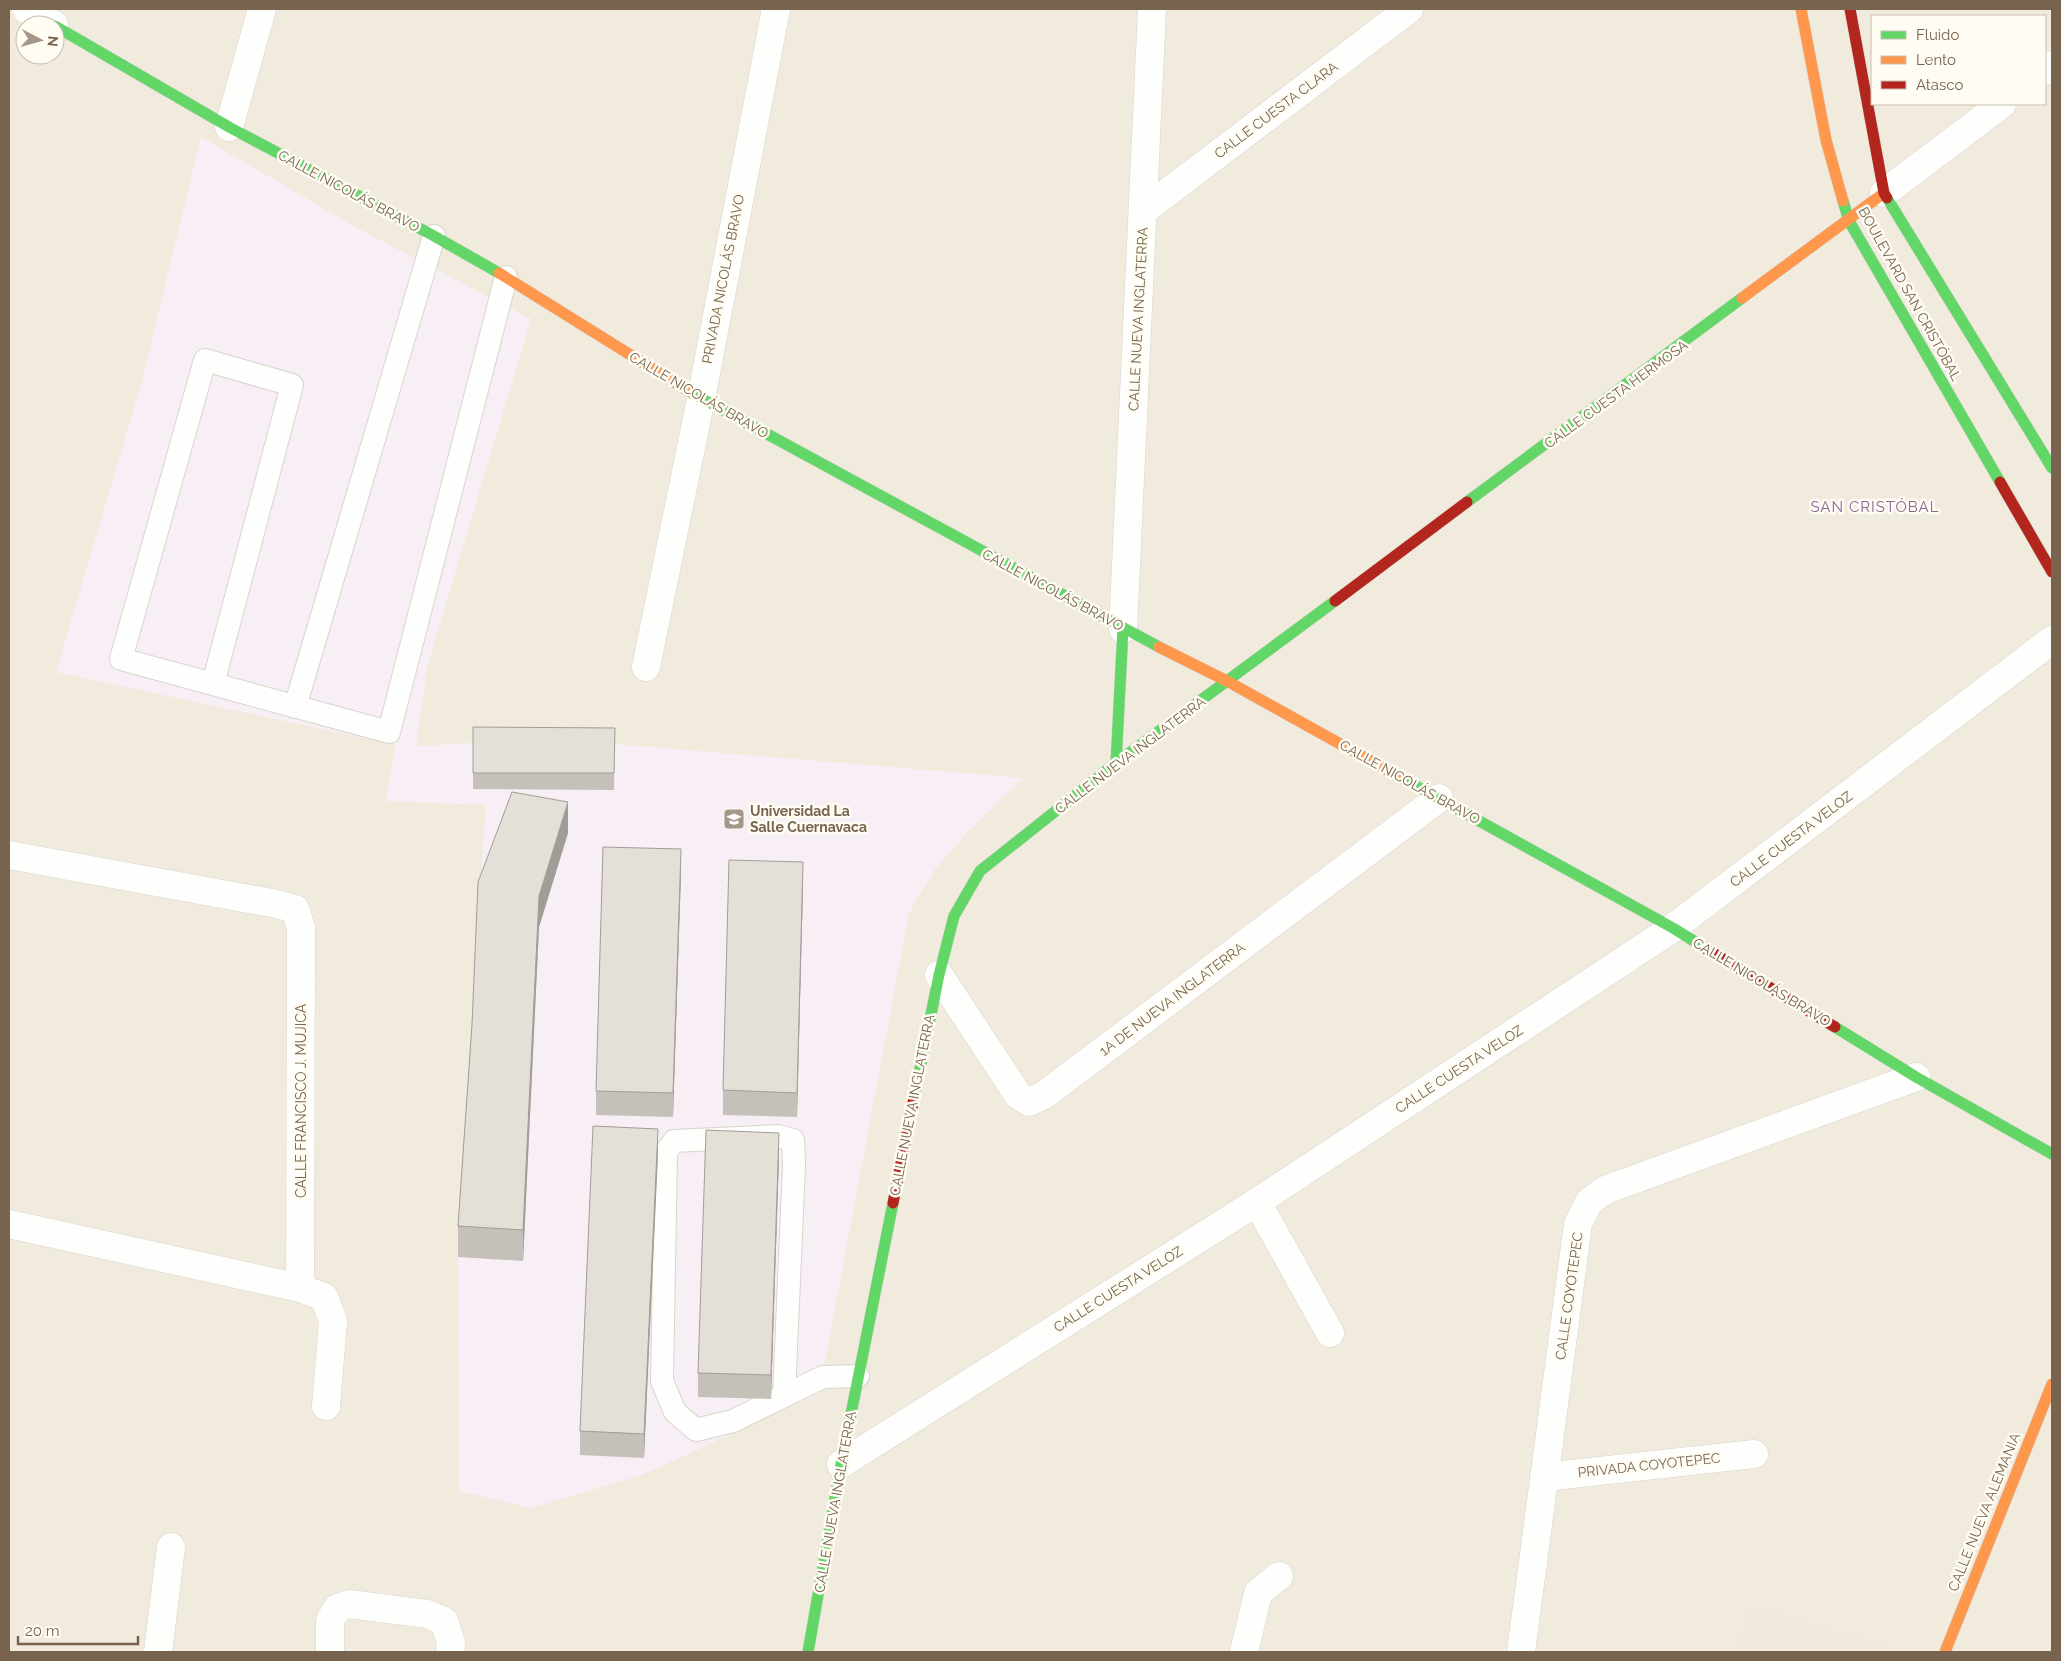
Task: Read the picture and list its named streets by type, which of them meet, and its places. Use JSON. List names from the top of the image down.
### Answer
{
  "streets": {
    "street": [
      "CALLE CUESTA CLARA",
      "CALLE NICOLÁS BRAVO",
      "PRIVADA NICOLÁS BRAVO",
      "BOULEVARD SAN CRISTÓBAL",
      "CALLE NUEVA INGLATERRA",
      "CALLE CUESTA HERMOSA",
      "CALLE CUESTA VELOZ",
      "1A DE NUEVA INGLATERRA",
      "CALLE FRANCISCO J. MUJICA",
      "CALLE COYOTEPEC",
      "PRIVADA COYOTEPEC",
      "CALLE NUEVA ALEMANIA"
    ]
  },
  "crossings": [
    ["CALLE CUESTA CLARA", "CALLE NUEVA INGLATERRA"],
    ["CALLE NICOLÁS BRAVO", "PRIVADA NICOLÁS BRAVO"],
    ["CALLE NICOLÁS BRAVO", "CALLE NUEVA INGLATERRA"],
    ["CALLE NICOLÁS BRAVO", "CALLE CUESTA HERMOSA"],
    ["CALLE NICOLÁS BRAVO", "CALLE CUESTA VELOZ"],
    ["CALLE NICOLÁS BRAVO", "1A DE NUEVA INGLATERRA"],
    ["CALLE NICOLÁS BRAVO", "CALLE COYOTEPEC"],
    ["BOULEVARD SAN CRISTÓBAL", "CALLE CUESTA HERMOSA"],
    ["CALLE NUEVA INGLATERRA", "CALLE CUESTA HERMOSA"],
    ["CALLE NUEVA INGLATERRA", "CALLE CUESTA VELOZ"],
    ["CALLE NUEVA INGLATERRA", "1A DE NUEVA INGLATERRA"],
    ["CALLE COYOTEPEC", "PRIVADA COYOTEPEC"]
  ],
  "districts": ["SAN CRISTÓBAL"],
  "places": {
    "school or university": ["Universidad La Salle Cuernavaca"]
  },
  "legend": ["Fluido", "Lento", "Atasco"],
  "scale_bar": "20 m",
  "north": "right"
}
